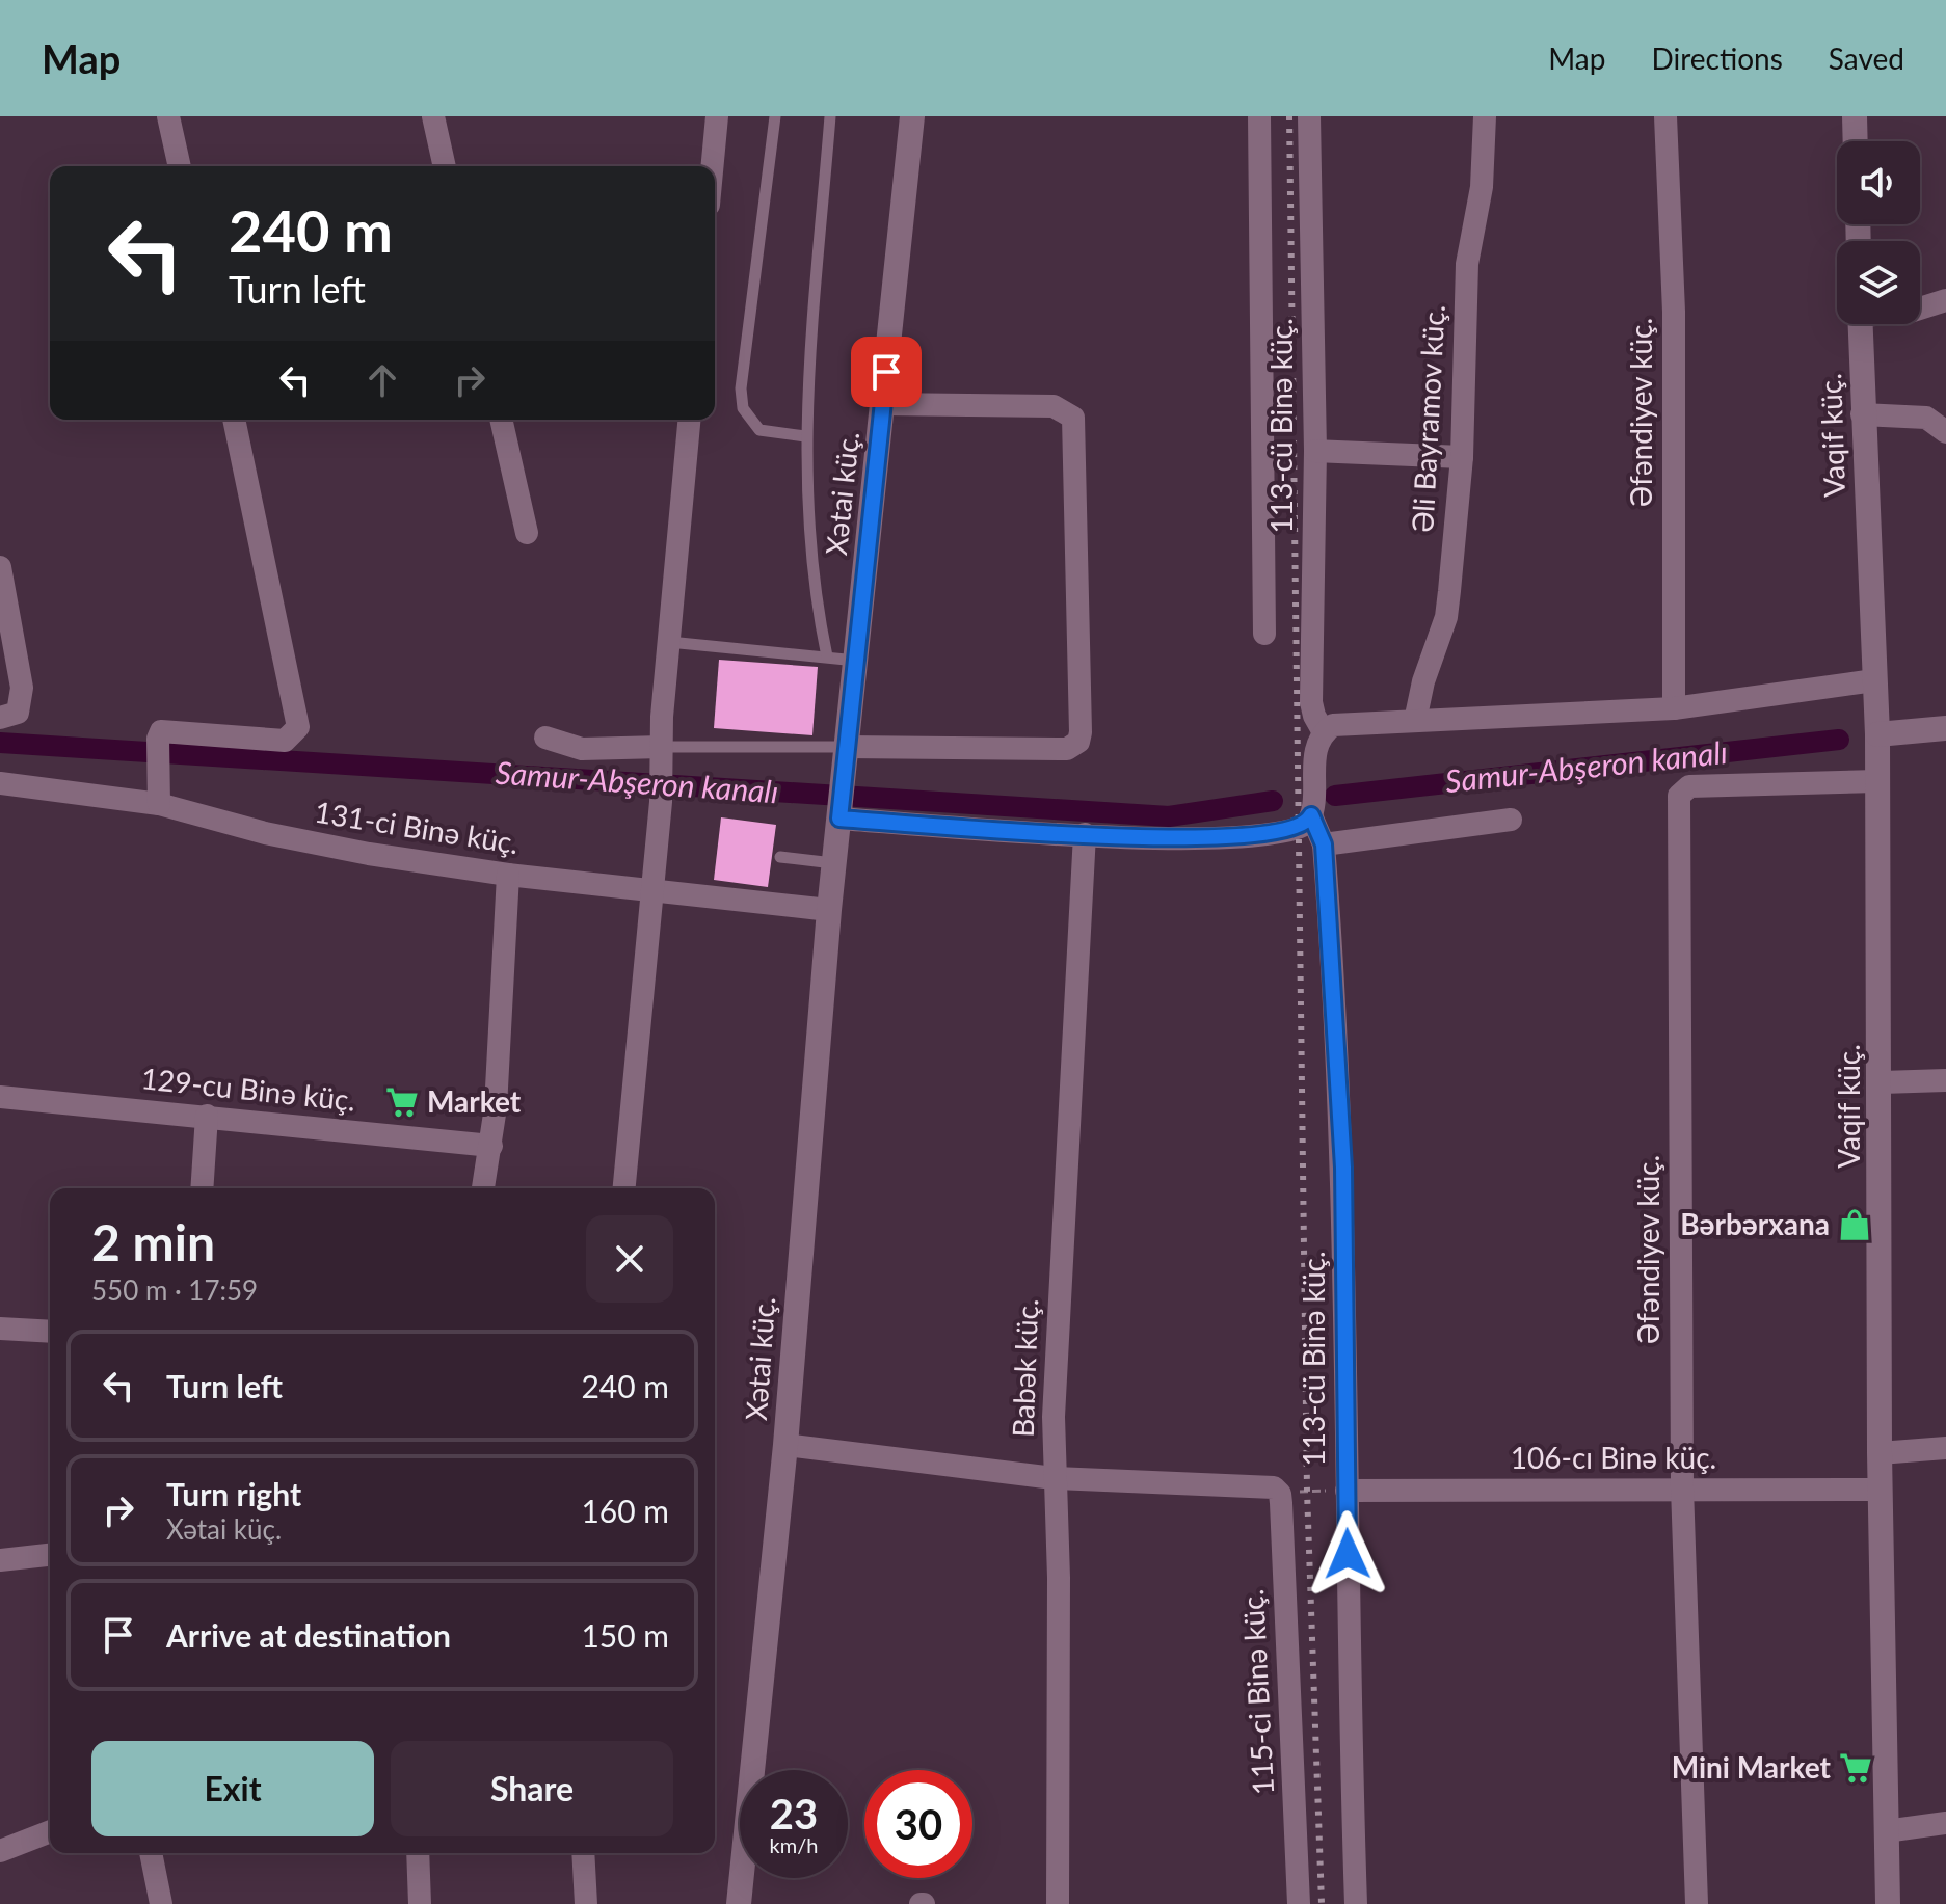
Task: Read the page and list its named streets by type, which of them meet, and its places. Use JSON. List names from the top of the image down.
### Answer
{
  "streets": {
    "street": [
      "Əfəndiyev küç.",
      "Əli Bayramov küç.",
      "113-cü Binə küç.",
      "Vaqif küç.",
      "Xətai küç.",
      "131-ci Binə küç.",
      "129-cu Binə küç.",
      "Babək küç.",
      "106-cı Binə küç.",
      "115-ci Binə küç."
    ]
  },
  "crossings": [
    ["Əfəndiyev küç.", "Vaqif küç."],
    ["Əfəndiyev küç.", "106-cı Binə küç."],
    ["113-cü Binə küç.", "106-cı Binə küç."],
    ["Vaqif küç.", "106-cı Binə küç."],
    ["Xətai küç.", "131-ci Binə küç."]
  ],
  "water": ["Samur-Abşeron kanalı"],
  "places": {
    "supermarket": ["Market", "Mini Market"],
    "shop": ["Bərbərxana"]
  },
  "page": {
    "header": "Map",
    "nav": ["Map", "Directions", "Saved"],
    "turn": ["240 m", "Turn left"],
    "heading": ["2 min", "550 m · 17:59"],
    "list": [
      {
        "name": "Turn left",
        "value": "240 m"
      },
      {
        "name": "Turn right",
        "note": "Xətai küç.",
        "value": "160 m"
      },
      {
        "name": "Arrive at destination",
        "value": "150 m"
      }
    ],
    "buttons": ["Exit", "Share"],
    "speed": "23 km/h",
    "limit": "30"
  }
}
